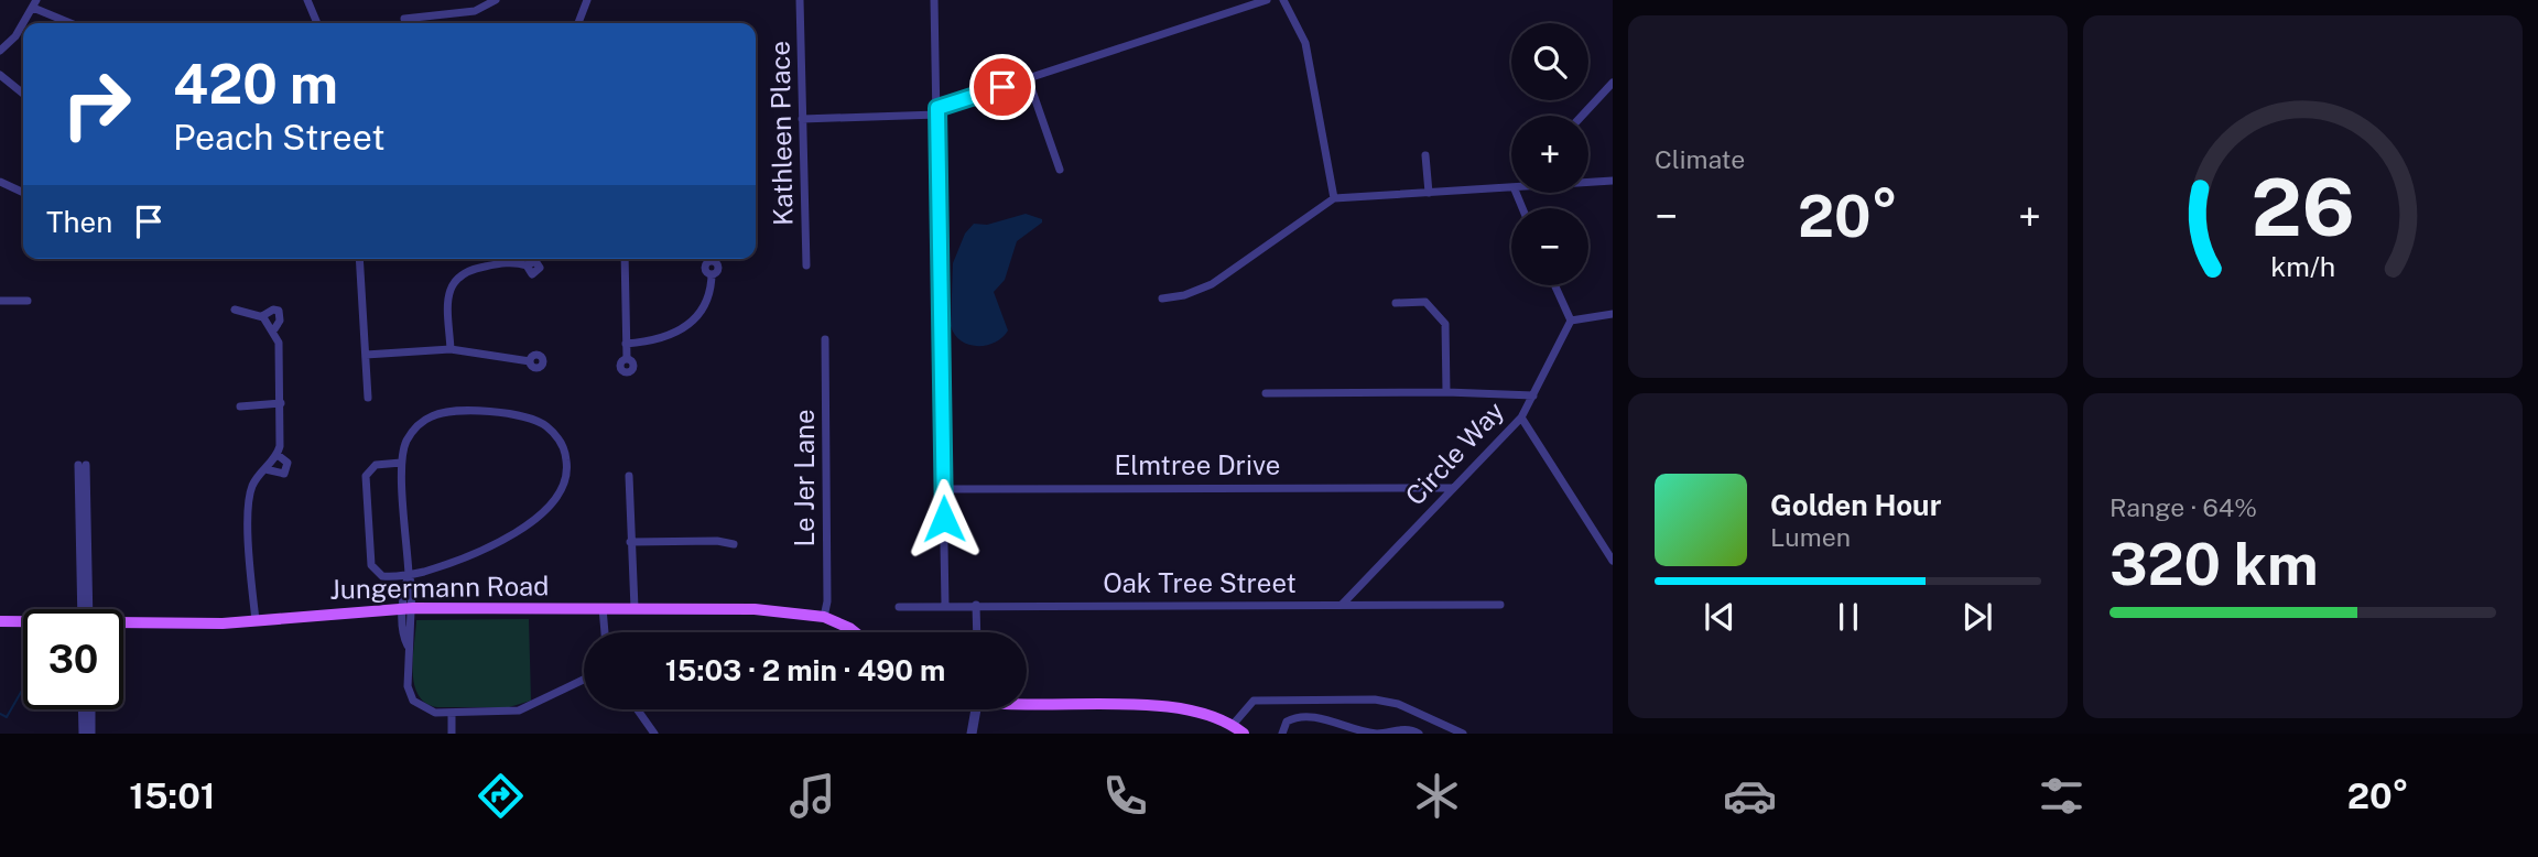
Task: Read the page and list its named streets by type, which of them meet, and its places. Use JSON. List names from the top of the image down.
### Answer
{
  "streets": {
    "main road": ["Jungermann Road"],
    "street": [
      "Kathleen Place",
      "Circle Way",
      "Elmtree Drive",
      "Le Jer Lane",
      "Oak Tree Street"
    ]
  },
  "crossings": [
    ["Circle Way", "Elmtree Drive"],
    ["Circle Way", "Oak Tree Street"],
    ["Le Jer Lane", "Jungermann Road"]
  ],
  "page": {
    "tile": [
      "Climate",
      ["Range · 64%", "320 km"]
    ],
    "map_buttons": ["+", "−"],
    "turn": ["420 m", "Peach Street"],
    "then": "Then",
    "heat": ["−", "20°", "+"],
    "song": ["Golden Hour", "Lumen"],
    "limit": "30",
    "trip": "15:03 · 2 min · 490 m",
    "tabs": ["15:01", "20°"],
    "gauge": ["26", "km/h"]
  }
}
